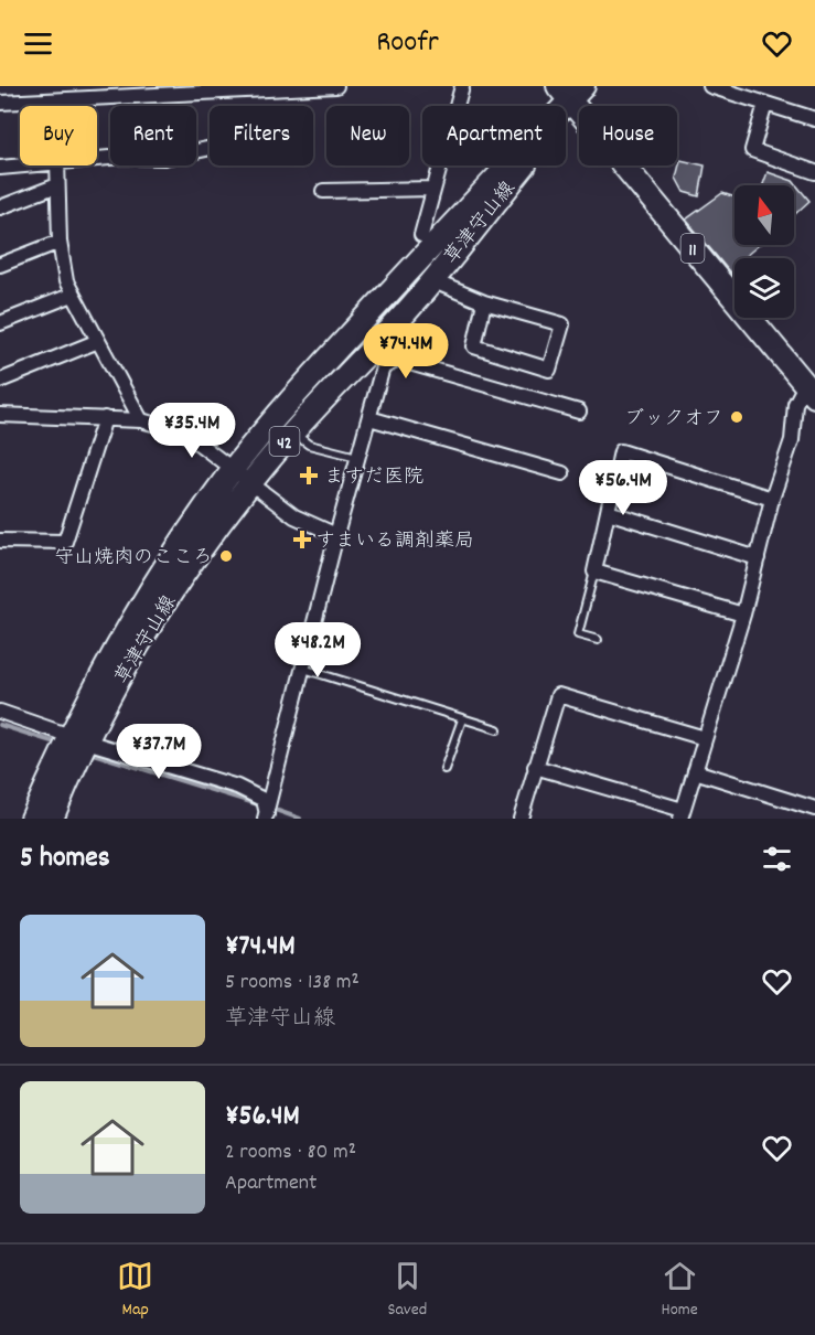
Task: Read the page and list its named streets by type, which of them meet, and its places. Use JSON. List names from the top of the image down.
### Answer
{
  "streets": {
    "main road": ["草津守山線", "11", "42"]
  },
  "crossings": [
    ["草津守山線", "11"]
  ],
  "places": {
    "other": ["ブックオフ", "守山焼肉のこころ"],
    "health": ["ますだ医院", "すまいる調剤薬局"]
  },
  "north": "top",
  "page": {
    "header": "Roofr",
    "chip": [
      "Buy",
      "Rent",
      "Filters",
      "New",
      "Apartment",
      "House"
    ],
    "price": [
      "¥74.4M",
      "¥35.4M",
      "¥56.4M",
      "¥48.2M",
      "¥37.7M"
    ],
    "heading": "5 homes",
    "list": [
      {
        "name": "¥74.4M",
        "note": "5 rooms · 138 m² · 草津守山線"
      },
      {
        "name": "¥56.4M",
        "note": "2 rooms · 80 m² · Apartment"
      }
    ],
    "tabs": ["Map", "Saved", "Home"]
  }
}
